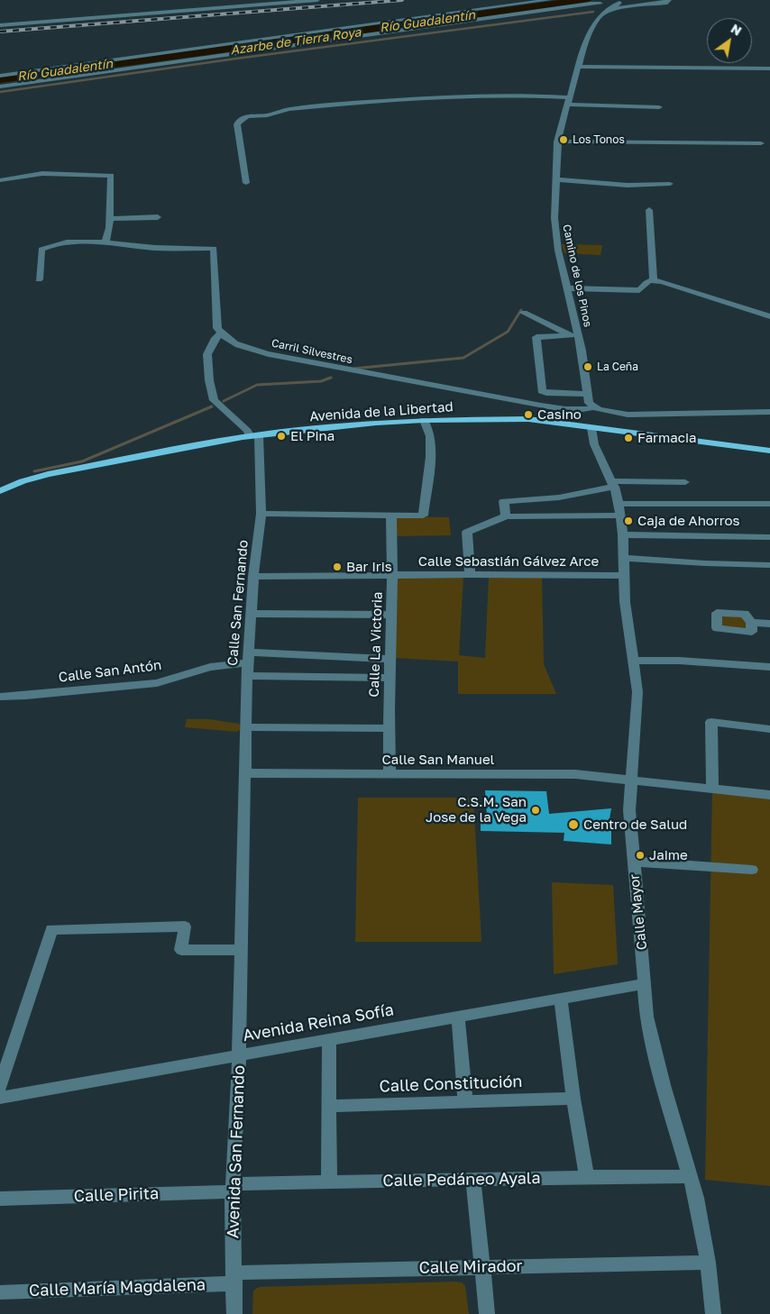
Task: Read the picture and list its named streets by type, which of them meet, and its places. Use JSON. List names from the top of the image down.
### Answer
{
  "streets": {
    "main road": ["Avenida de la Libertad"],
    "street": [
      "Camino de los Pinos",
      "Carril Silvestres",
      "Calle Sebastián Gálvez Arce",
      "Calle San Fernando",
      "Calle La Victoria",
      "Calle San Antón",
      "Calle San Manuel",
      "Calle Mayor",
      "Avenida Reina Sofía",
      "Calle Constitución",
      "Avenida San Fernando",
      "Calle Pedáneo Ayala",
      "Calle Pirita",
      "Calle Mirador",
      "Calle María Magdalena"
    ]
  },
  "crossings": [
    ["Camino de los Pinos", "Carril Silvestres"],
    ["Avenida de la Libertad", "Calle San Fernando"],
    ["Avenida de la Libertad", "Calle Mayor"],
    ["Calle Sebastián Gálvez Arce", "Calle San Fernando"],
    ["Calle Sebastián Gálvez Arce", "Calle La Victoria"],
    ["Calle Sebastián Gálvez Arce", "Calle Mayor"],
    ["Calle San Fernando", "Calle San Antón"],
    ["Calle San Fernando", "Calle San Manuel"],
    ["Calle San Fernando", "Avenida San Fernando"],
    ["Calle La Victoria", "Calle San Antón"],
    ["Calle La Victoria", "Calle San Manuel"],
    ["Calle San Manuel", "Calle Mayor"],
    ["Calle San Manuel", "Avenida San Fernando"],
    ["Calle Mayor", "Avenida Reina Sofía"],
    ["Calle Mayor", "Calle Pedáneo Ayala"],
    ["Calle Mayor", "Calle Mirador"],
    ["Avenida Reina Sofía", "Avenida San Fernando"],
    ["Avenida San Fernando", "Calle Pedáneo Ayala"],
    ["Avenida San Fernando", "Calle Pirita"],
    ["Avenida San Fernando", "Calle Mirador"],
    ["Avenida San Fernando", "Calle María Magdalena"],
    ["Calle Pedáneo Ayala", "Calle Pirita"],
    ["Calle Mirador", "Calle María Magdalena"]
  ],
  "water": ["Río Guadalentín", "Azarbe de Tierra Roya"],
  "places": [
    "Los Tonos",
    "La Ceña",
    "Casino",
    "El Pina",
    "Farmacia",
    "Caja de Ahorros",
    "Bar Iris",
    "C.S.M. San Jose de la Vega",
    "Centro de Salud",
    "Jaime"
  ],
  "north": "top right"
}
